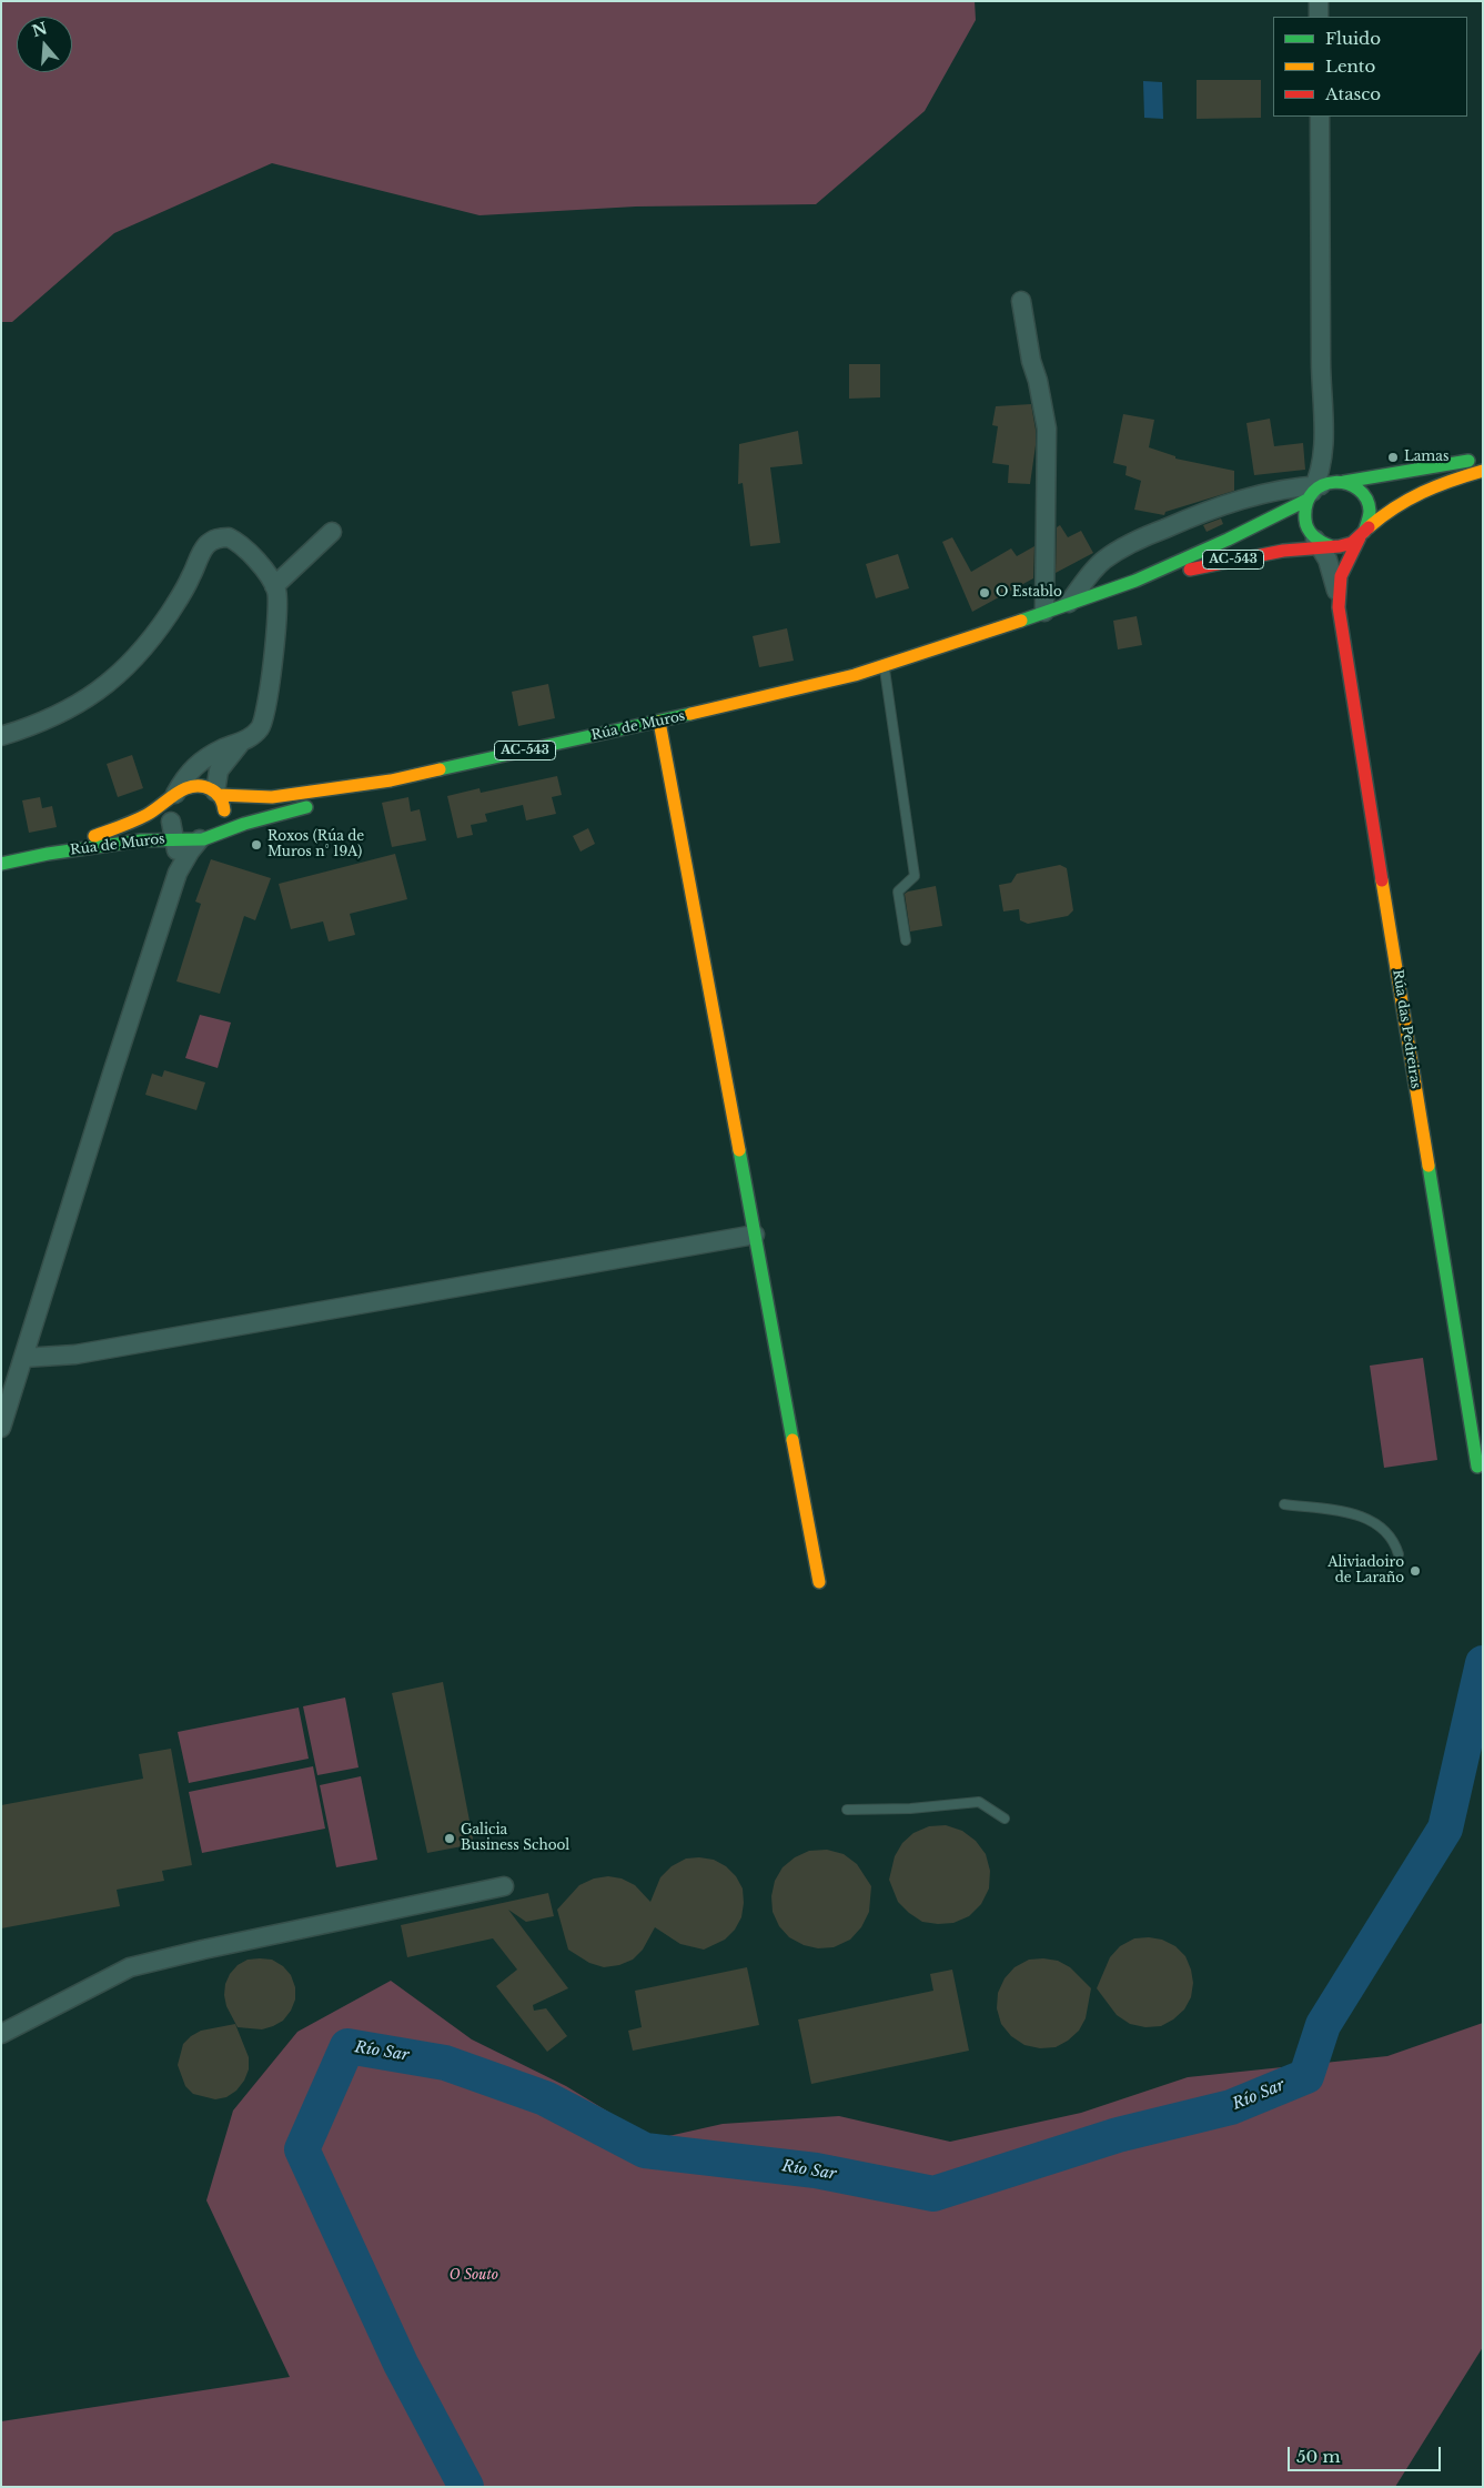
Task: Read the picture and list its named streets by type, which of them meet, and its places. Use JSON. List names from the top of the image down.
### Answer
{
  "streets": {
    "main road": ["AC-543", "Rúa de Muros", "Rúa das Pedreiras"]
  },
  "crossings": [
    ["AC-543", "Rúa de Muros"],
    ["AC-543", "Rúa das Pedreiras"]
  ],
  "water": ["Río Sar"],
  "parks": ["O Souto"],
  "places": [
    "Lamas",
    "O Establo",
    "Roxos (Rúa de Muros n° 19A)",
    "Aliviadoiro de Laraño",
    "Galicia Business School"
  ],
  "legend": ["Fluido", "Lento", "Atasco"],
  "scale_bar": "50 m",
  "north": "top"
}
